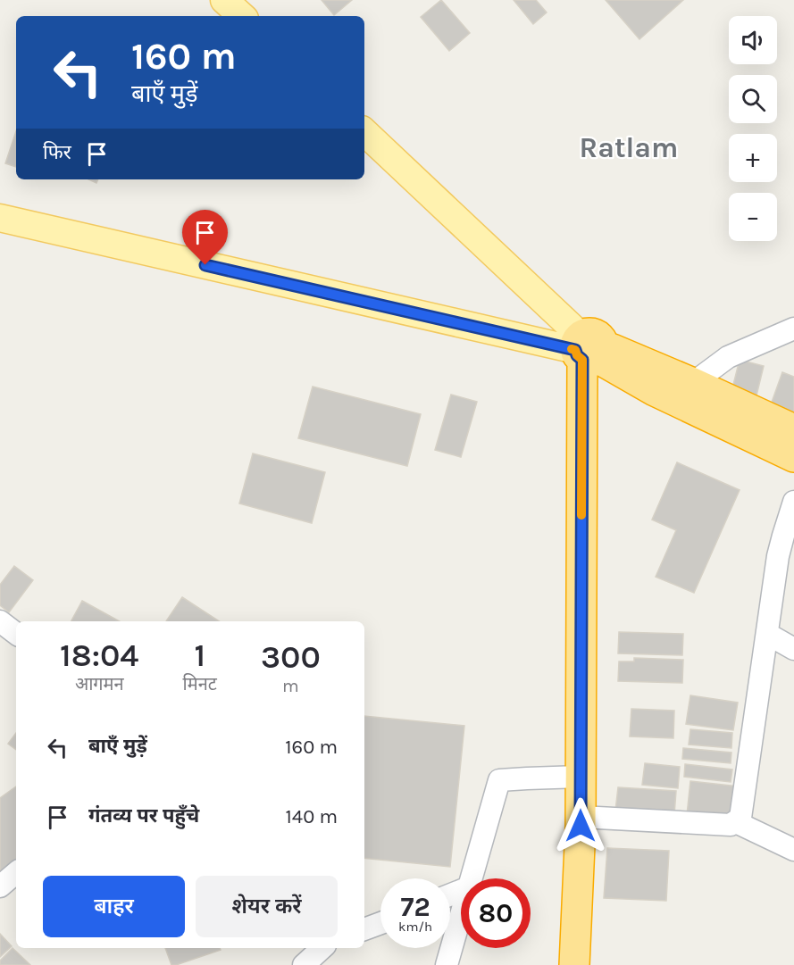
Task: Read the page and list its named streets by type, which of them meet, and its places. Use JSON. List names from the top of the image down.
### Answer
{
  "districts": ["Ratlam"],
  "page": {
    "map_buttons": ["+", "−"],
    "turn": ["160 m", "बाएँ मुड़ें"],
    "then": "फिर",
    "eta": [
      "18:04",
      "आगमन",
      "1",
      "मिनट",
      "300",
      "m"
    ],
    "list": [
      {
        "name": "बाएँ मुड़ें",
        "value": "160 m"
      },
      {
        "name": "गंतव्य पर पहुँचे",
        "value": "140 m"
      }
    ],
    "buttons": ["बाहर", "शेयर करें"],
    "speed": "72 km/h",
    "limit": "80"
  }
}
